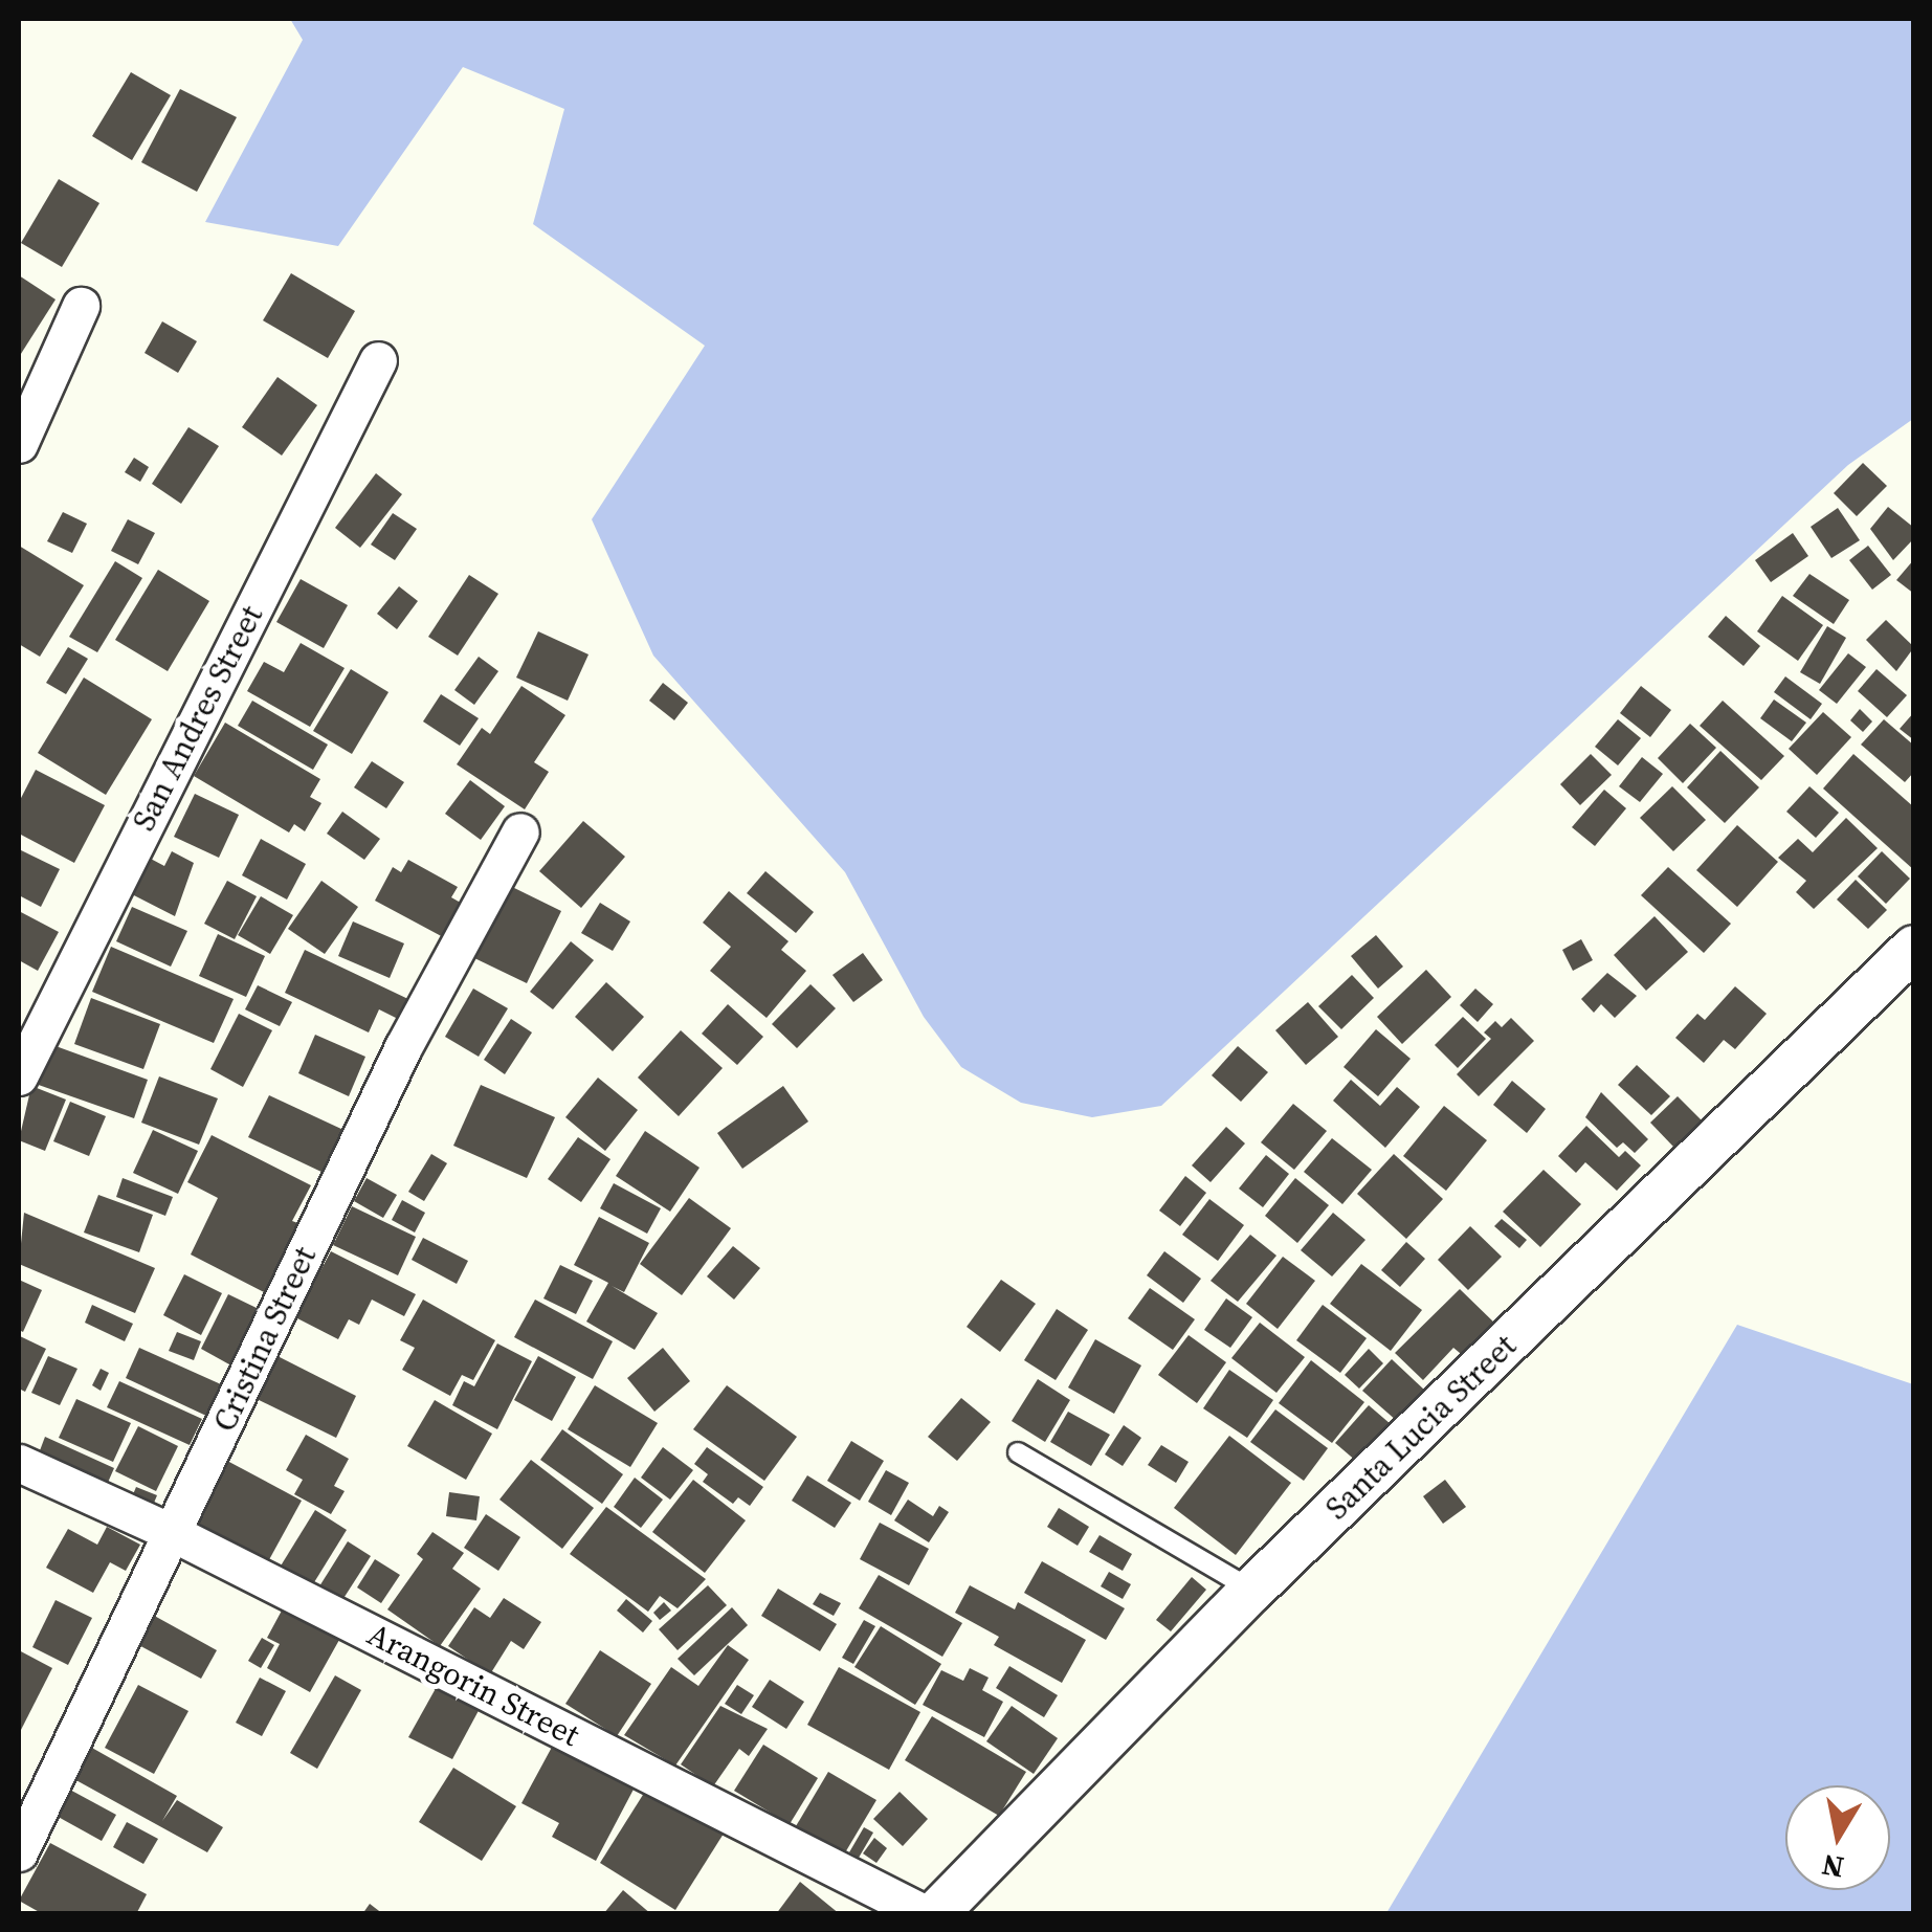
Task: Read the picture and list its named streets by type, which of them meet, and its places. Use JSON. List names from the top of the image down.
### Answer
{
  "streets": {
    "street": [
      "San Andres Street",
      "Cristina Street",
      "Santa Lucia Street",
      "Arangorin Street"
    ]
  },
  "crossings": [
    ["Cristina Street", "Arangorin Street"]
  ],
  "north": "bottom"
}
